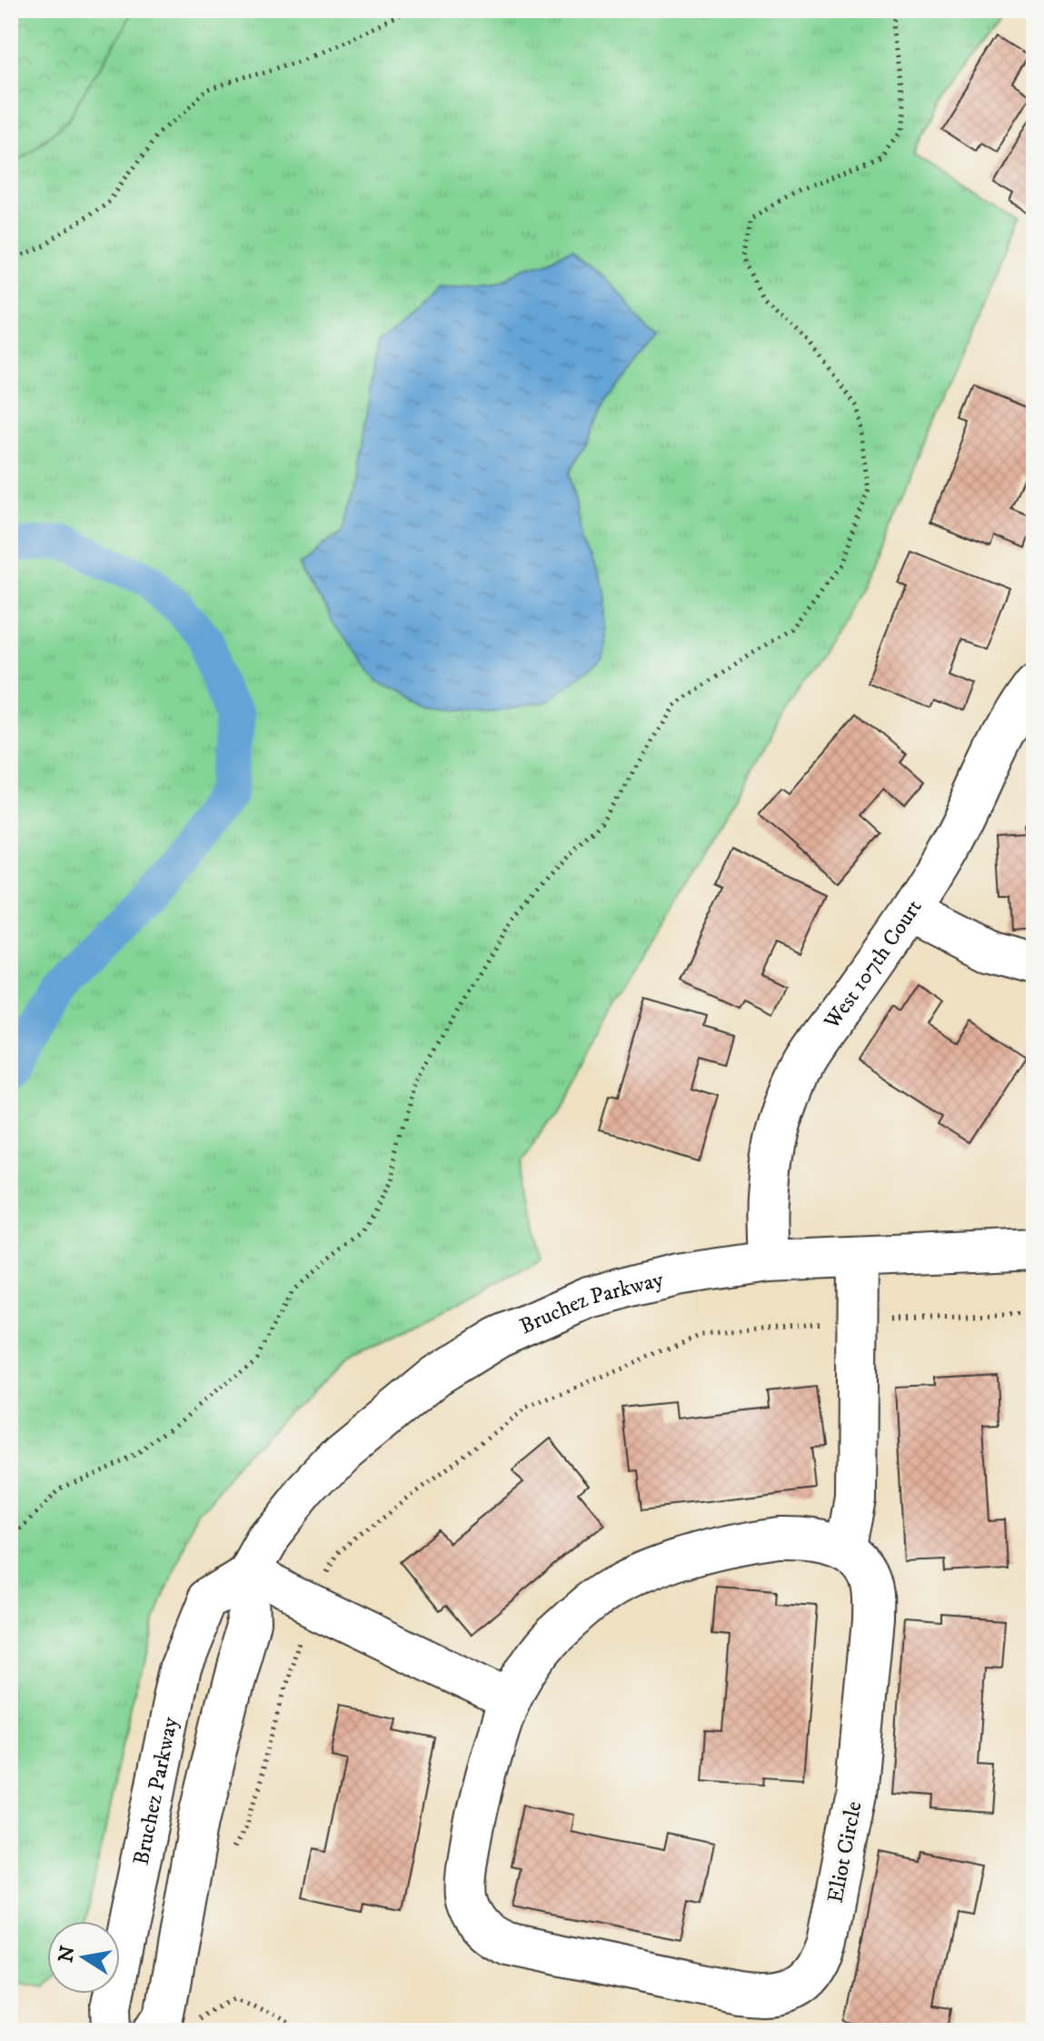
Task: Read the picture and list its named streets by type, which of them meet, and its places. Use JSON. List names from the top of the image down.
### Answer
{
  "streets": {
    "street": ["West 107th Court", "Bruchez Parkway", "Eliot Circle"]
  },
  "crossings": [
    ["West 107th Court", "Bruchez Parkway"]
  ],
  "north": "left"
}
